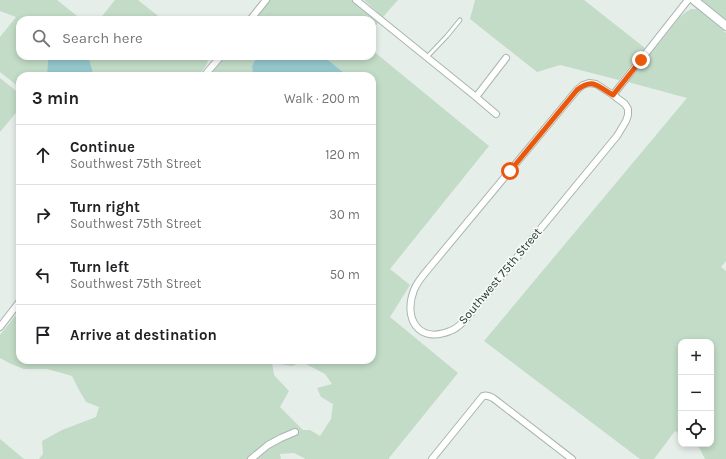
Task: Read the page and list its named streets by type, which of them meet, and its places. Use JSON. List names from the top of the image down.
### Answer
{
  "streets": {
    "street": ["Southwest 75th Street"]
  },
  "page": {
    "search": "Search here",
    "heading": ["3 min", "Walk · 200 m"],
    "list": [
      ["Continue", "Southwest 75th Street", "120 m"],
      ["Turn right", "Southwest 75th Street", "30 m"],
      ["Turn left", "Southwest 75th Street", "50 m"],
      "Arrive at destination"
    ],
    "map_buttons": ["+", "−"]
  }
}
